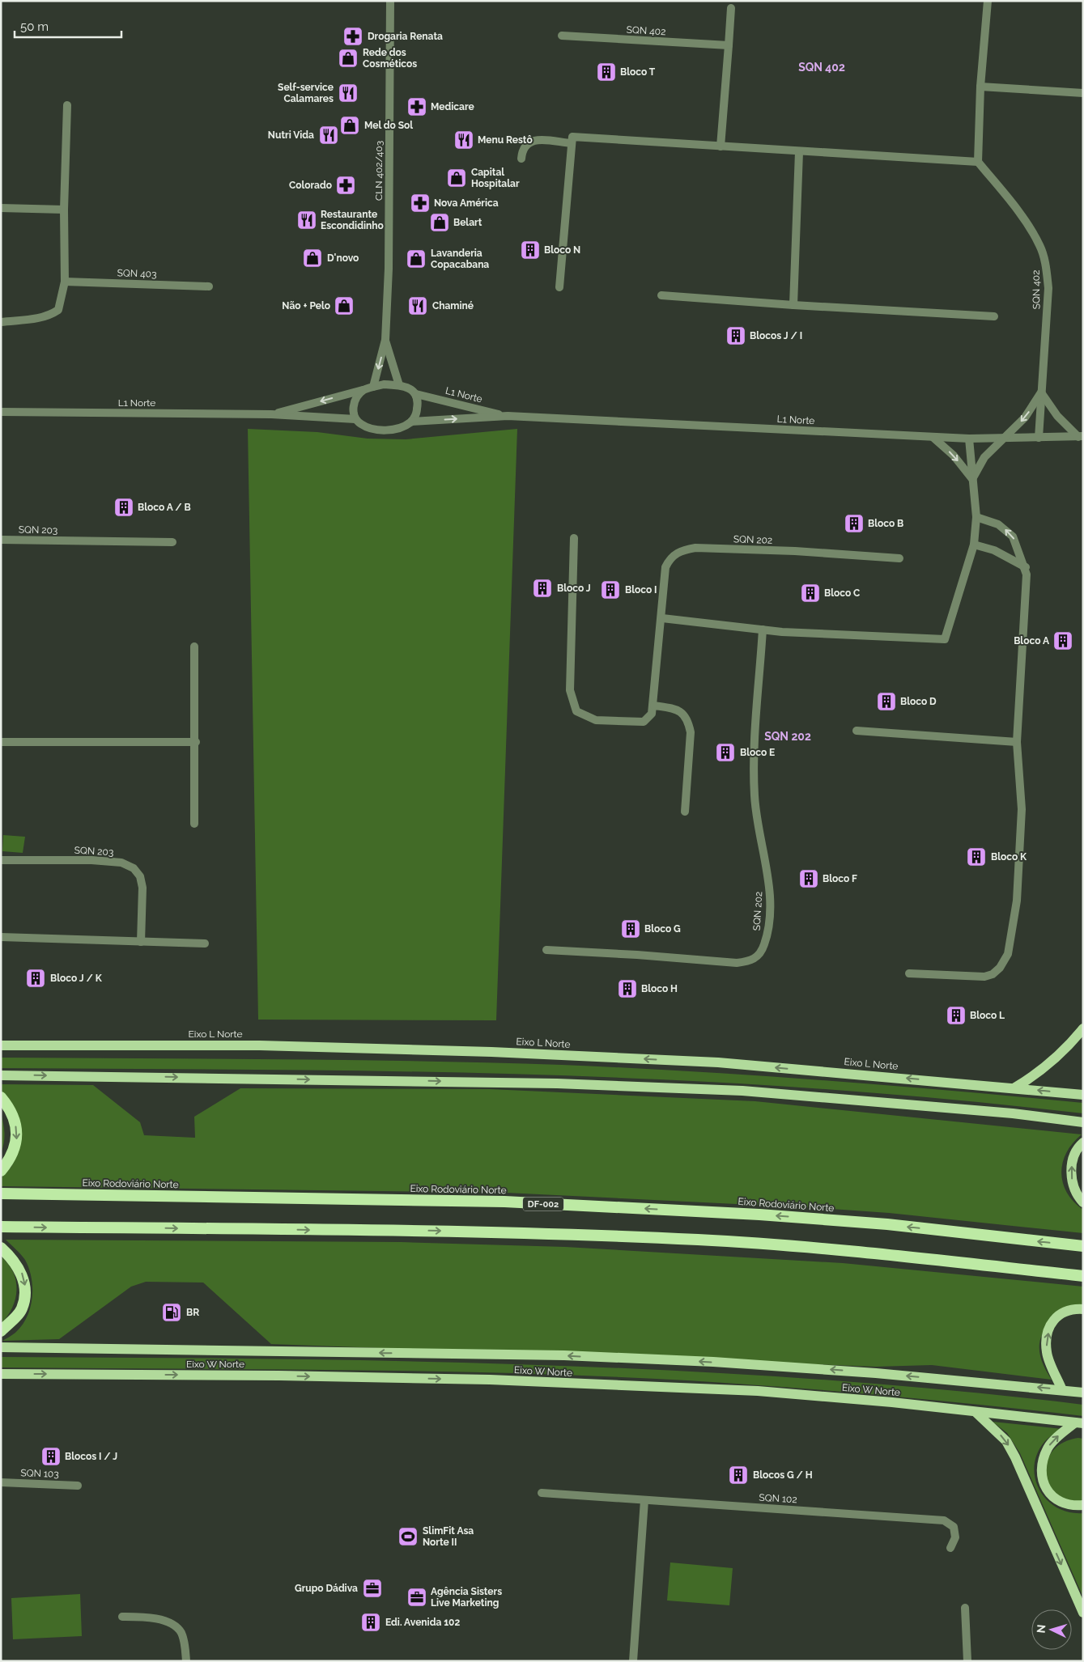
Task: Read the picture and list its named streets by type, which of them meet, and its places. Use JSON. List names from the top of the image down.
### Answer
{
  "streets": {
    "highway": ["Eixo Rodoviário Norte", "DF-002"],
    "main road": ["Eixo L Norte", "Eixo W Norte"],
    "street": [
      "SQN 402",
      "CLN 402/403",
      "SQN 403",
      "L1 Norte",
      "SQN 203",
      "SQN 202",
      "SQN 103",
      "SQN 102"
    ]
  },
  "crossings": [
    ["SQN 402", "L1 Norte"],
    ["CLN 402/403", "L1 Norte"]
  ],
  "districts": ["SQN 402", "SQN 202"],
  "places": {
    "pharmacy": [
      "Drogaria Renata",
      "Medicare",
      "Colorado",
      "Nova América"
    ],
    "shop": [
      "Rede dos Cosméticos",
      "Mel do Sol",
      "Capital Hospitalar",
      "Belart",
      "D'novo",
      "Lavanderia Copacabana",
      "Não + Pelo"
    ],
    "building": [
      "Bloco T",
      "Bloco N",
      "Blocos J / I",
      "Bloco A / B",
      "Bloco B",
      "Bloco J",
      "Bloco I",
      "Bloco C",
      "Bloco A",
      "Bloco D",
      "Bloco E",
      "Bloco K",
      "Bloco F",
      "Bloco G",
      "Bloco J / K",
      "Bloco H",
      "Bloco L",
      "Blocos I / J",
      "Blocos G / H",
      "Edi. Avenida 102"
    ],
    "restaurant": [
      "Self-service Calamares",
      "Nutri Vida",
      "Menu Restô",
      "Restaurante Escondidinho",
      "Chaminé"
    ],
    "fuel station": ["BR"],
    "sports": ["SlimFit Asa Norte II"],
    "office": ["Grupo Dádiva", "Agência Sisters Live Marketing"]
  },
  "scale_bar": "50 m",
  "north": "left"
}
